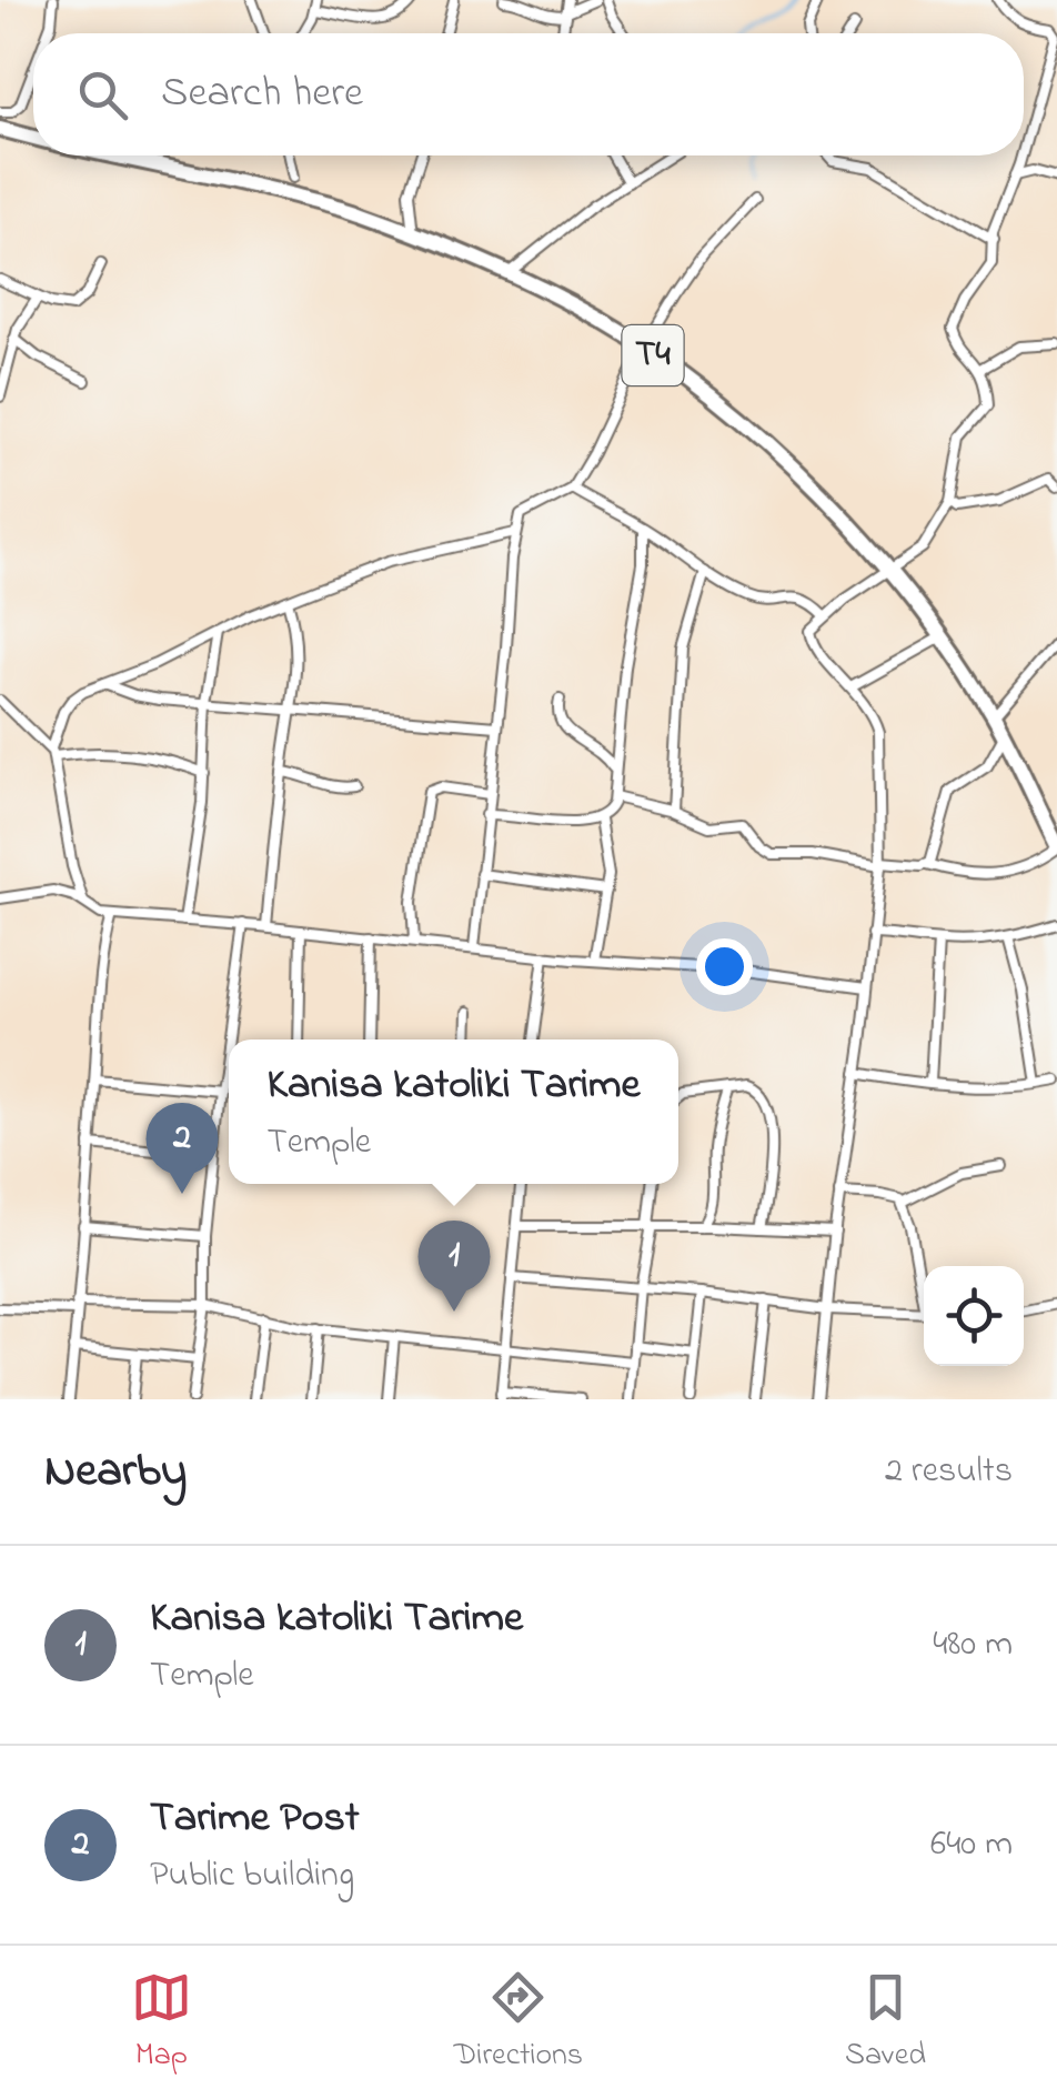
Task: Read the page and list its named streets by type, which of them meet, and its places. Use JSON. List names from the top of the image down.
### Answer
{
  "streets": {
    "highway": ["T4"]
  },
  "page": {
    "search": "Search here",
    "popup": ["Kanisa katoliki Tarime", "Temple"],
    "pins": ["2", "1"],
    "heading": ["Nearby", "2 results"],
    "list": [
      {
        "mark": "1",
        "name": "Kanisa katoliki Tarime",
        "note": "Temple",
        "value": "480 m"
      },
      {
        "mark": "2",
        "name": "Tarime Post",
        "note": "Public building",
        "value": "640 m"
      }
    ],
    "nav": ["Map", "Directions", "Saved"]
  }
}
